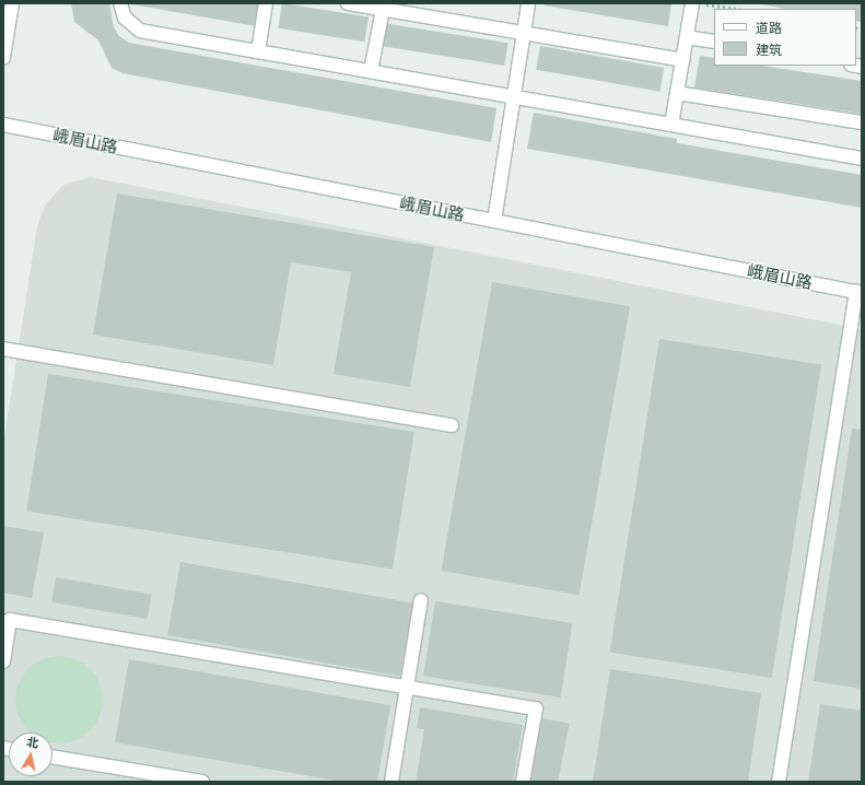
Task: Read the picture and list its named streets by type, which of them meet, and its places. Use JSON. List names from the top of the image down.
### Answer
{
  "streets": {
    "street": ["峨眉山路"]
  },
  "legend": ["道路", "建筑"],
  "north": "top"
}
